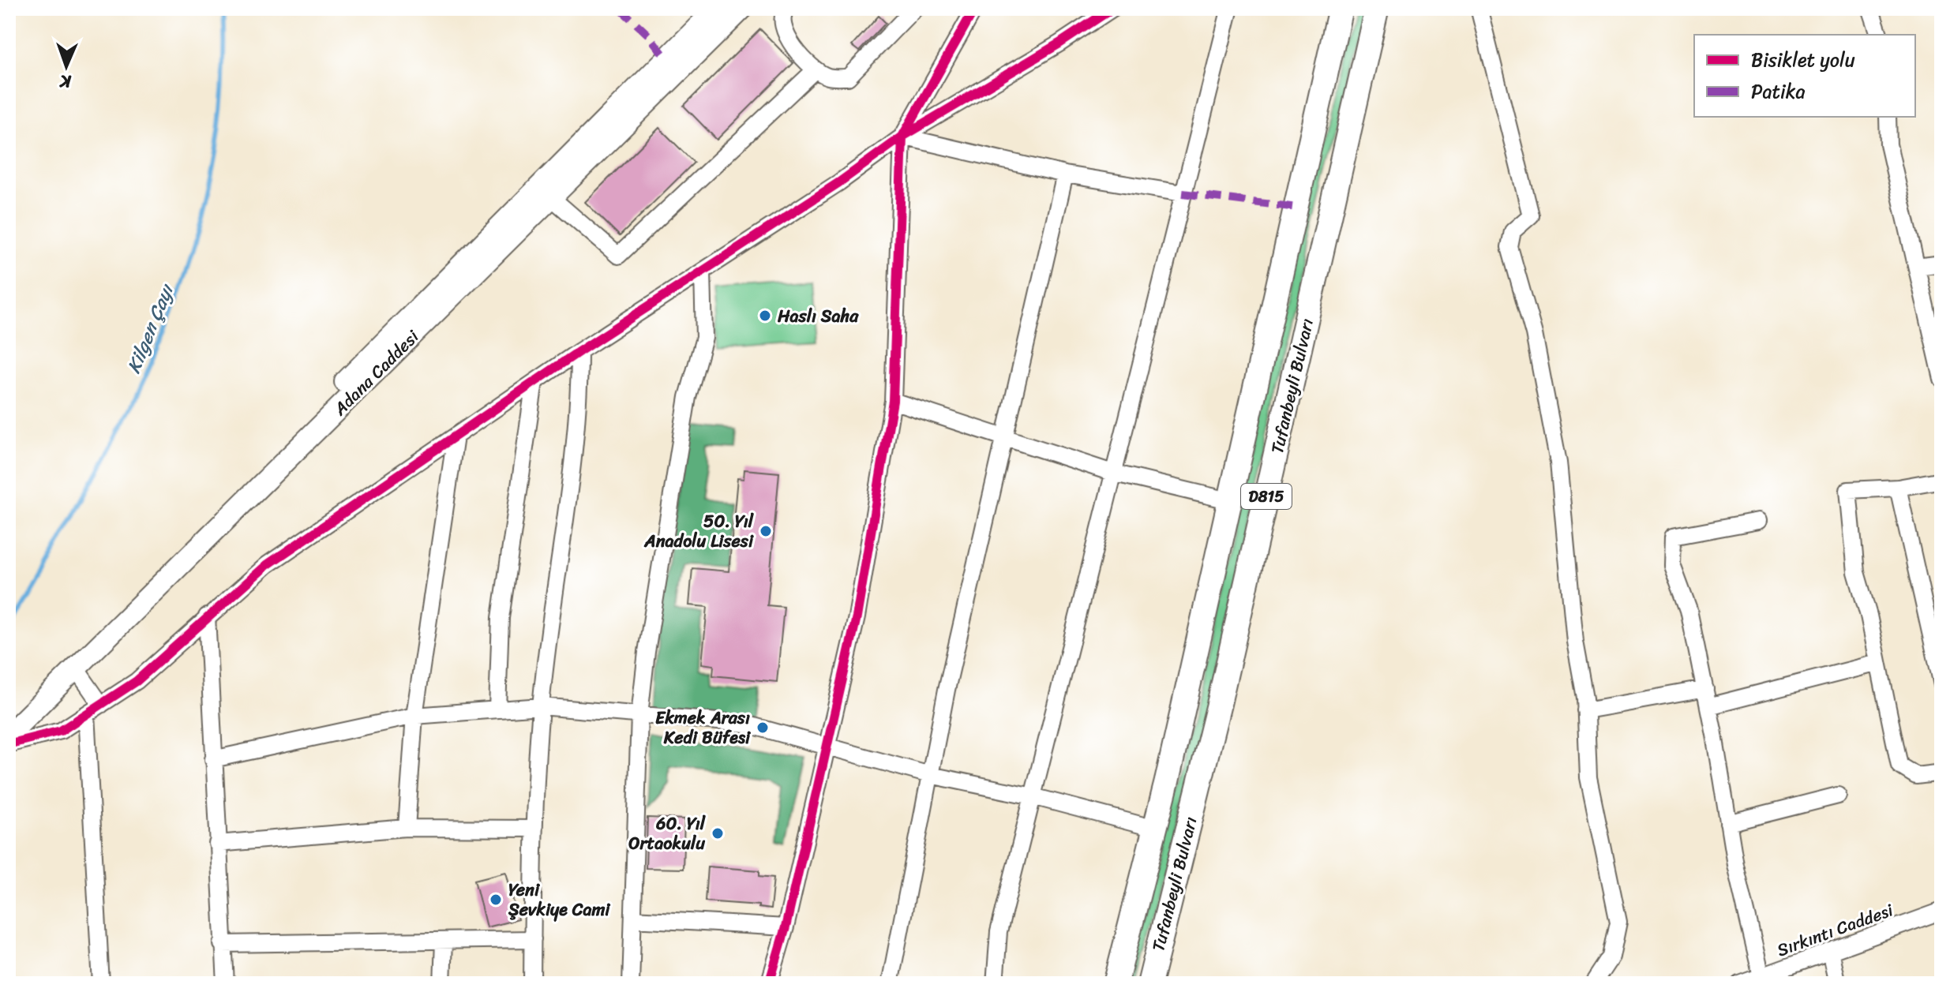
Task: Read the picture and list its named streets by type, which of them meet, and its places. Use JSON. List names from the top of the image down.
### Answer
{
  "streets": {
    "highway": ["Tufanbeyli Bulvarı", "D815"],
    "main road": ["Adana Caddesi"],
    "street": ["Sırkıntı Caddesi"]
  },
  "water": ["Kilgen Çayı"],
  "places": [
    "Haslı Saha",
    "50. Yıl Anadolu Lisesi",
    "Ekmek Arası Kedi Büfesi",
    "60. Yıl Ortaokulu",
    "Yeni Şevkiye Cami"
  ],
  "legend": ["Bisiklet yolu", "Patika"],
  "north": "bottom"
}
